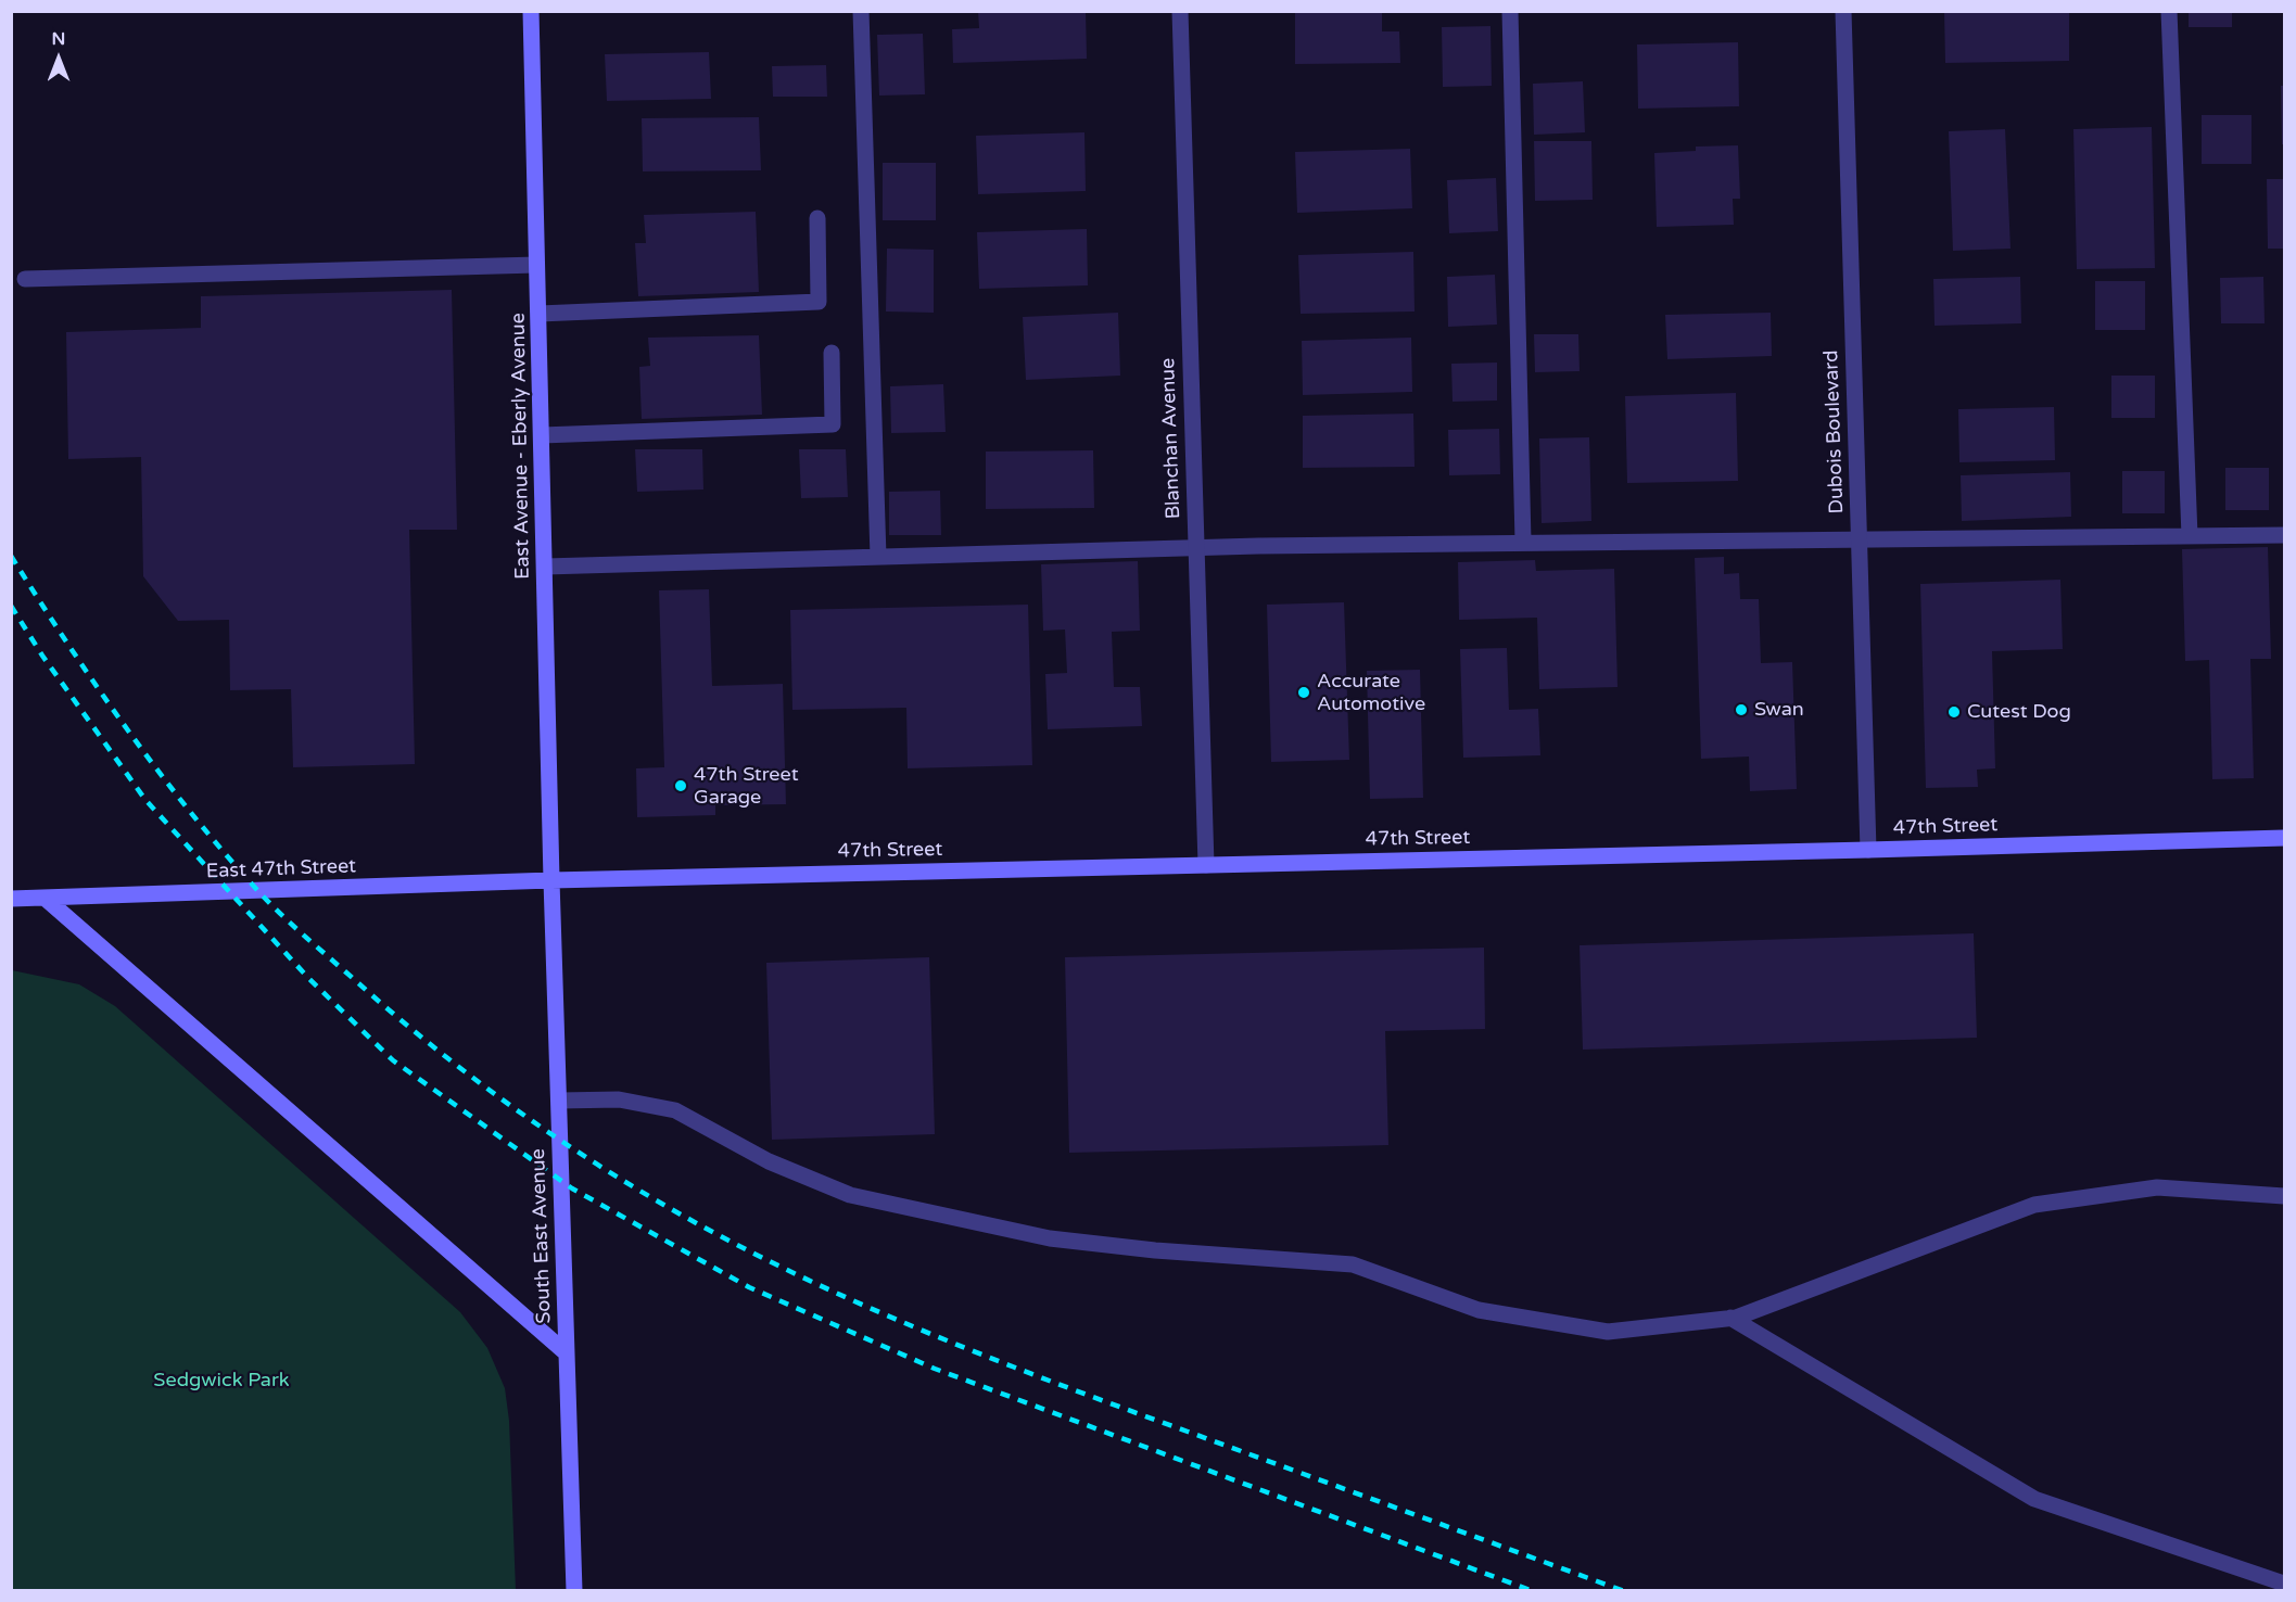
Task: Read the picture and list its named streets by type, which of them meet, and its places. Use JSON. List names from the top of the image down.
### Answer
{
  "streets": {
    "main road": [
      "East Avenue - Eberly Avenue",
      "47th Street",
      "East 47th Street",
      "South East Avenue"
    ],
    "street": ["Dubois Boulevard", "Blanchan Avenue"]
  },
  "crossings": [
    ["Dubois Boulevard", "47th Street"],
    ["Blanchan Avenue", "47th Street"],
    ["East Avenue - Eberly Avenue", "47th Street"],
    ["East Avenue - Eberly Avenue", "East 47th Street"],
    ["East Avenue - Eberly Avenue", "South East Avenue"],
    ["47th Street", "East 47th Street"],
    ["47th Street", "South East Avenue"],
    ["East 47th Street", "South East Avenue"]
  ],
  "parks": ["Sedgwick Park"],
  "places": [
    "Accurate Automotive",
    "Swan",
    "Cutest Dog",
    "47th Street Garage"
  ],
  "north": "top"
}
